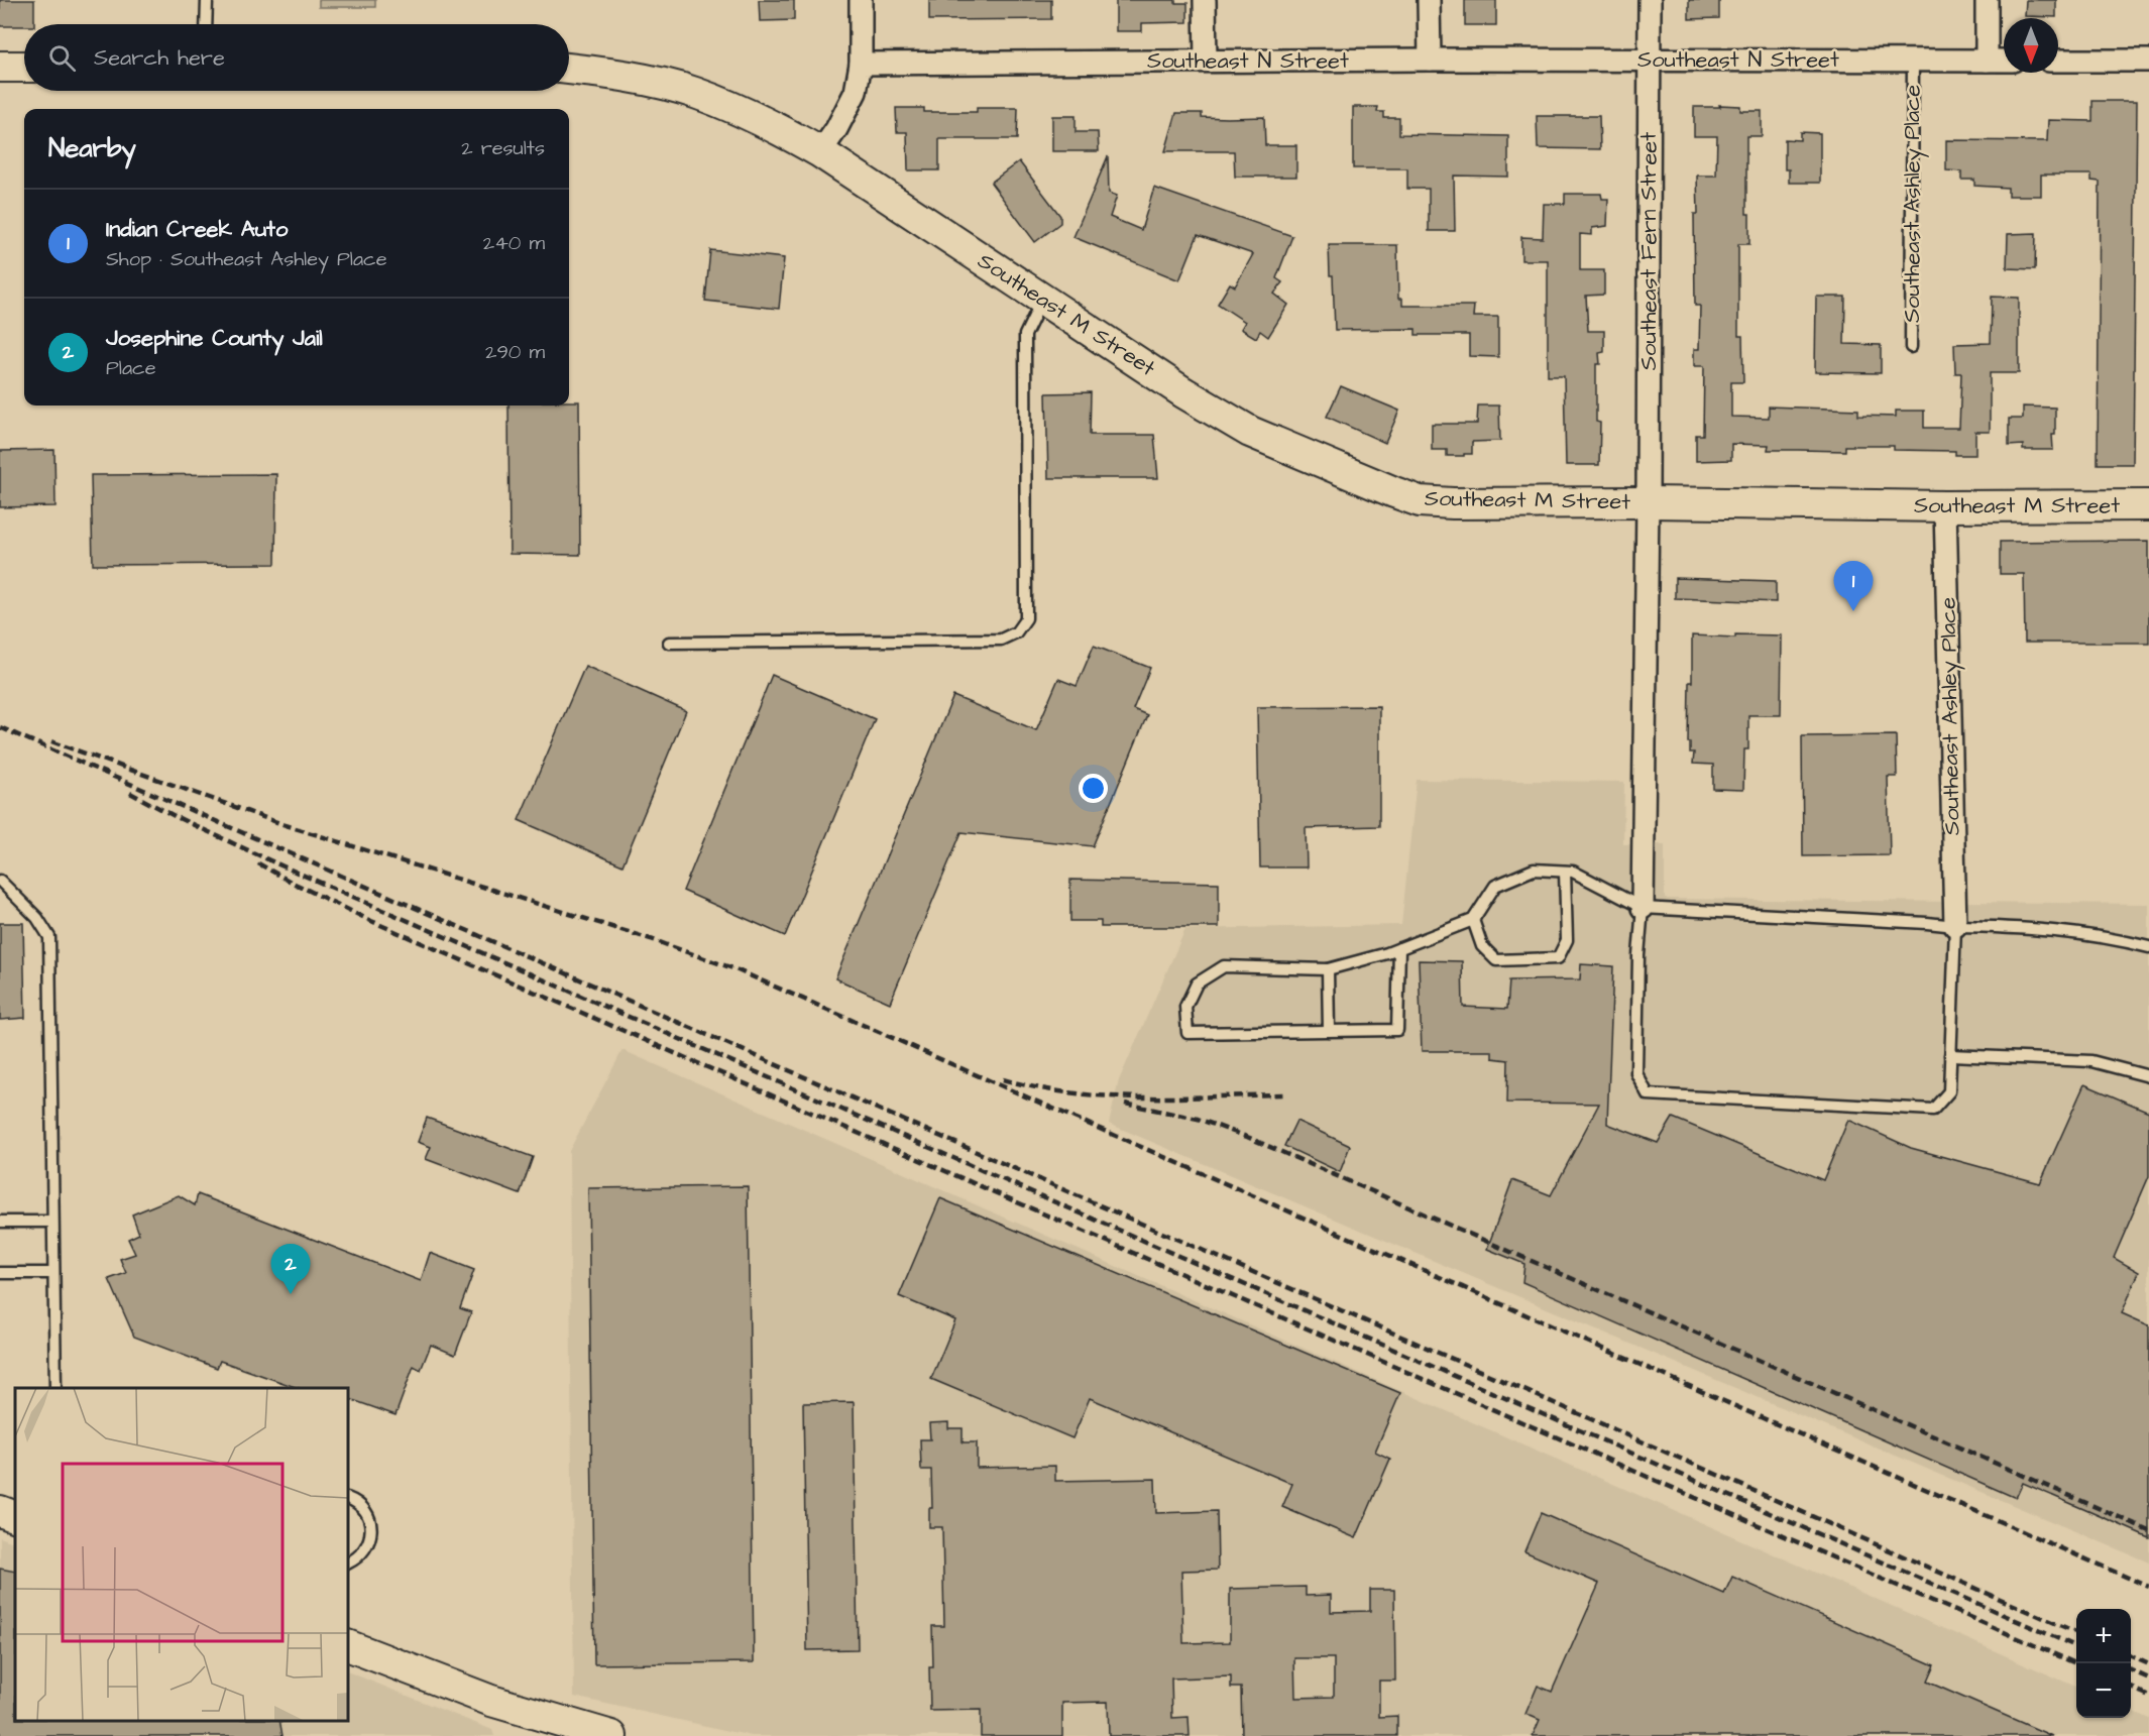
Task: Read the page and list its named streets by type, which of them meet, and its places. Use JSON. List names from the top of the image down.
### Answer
{
  "streets": {
    "street": [
      "Southeast N Street",
      "Southeast Ashley Place",
      "Southeast Fern Street",
      "Southeast M Street"
    ]
  },
  "crossings": [
    ["Southeast N Street", "Southeast Ashley Place"],
    ["Southeast N Street", "Southeast Fern Street"],
    ["Southeast Ashley Place", "Southeast M Street"],
    ["Southeast Fern Street", "Southeast M Street"]
  ],
  "north": "bottom",
  "page": {
    "search": "Search here",
    "heading": ["Nearby", "2 results"],
    "list": [
      {
        "mark": "1",
        "name": "Indian Creek Auto",
        "note": "Shop · Southeast Ashley Place",
        "value": "240 m"
      },
      {
        "mark": "2",
        "name": "Josephine County Jail",
        "note": "Place",
        "value": "290 m"
      }
    ],
    "pins": ["1", "2"],
    "map_buttons": ["+", "−"]
  }
}
